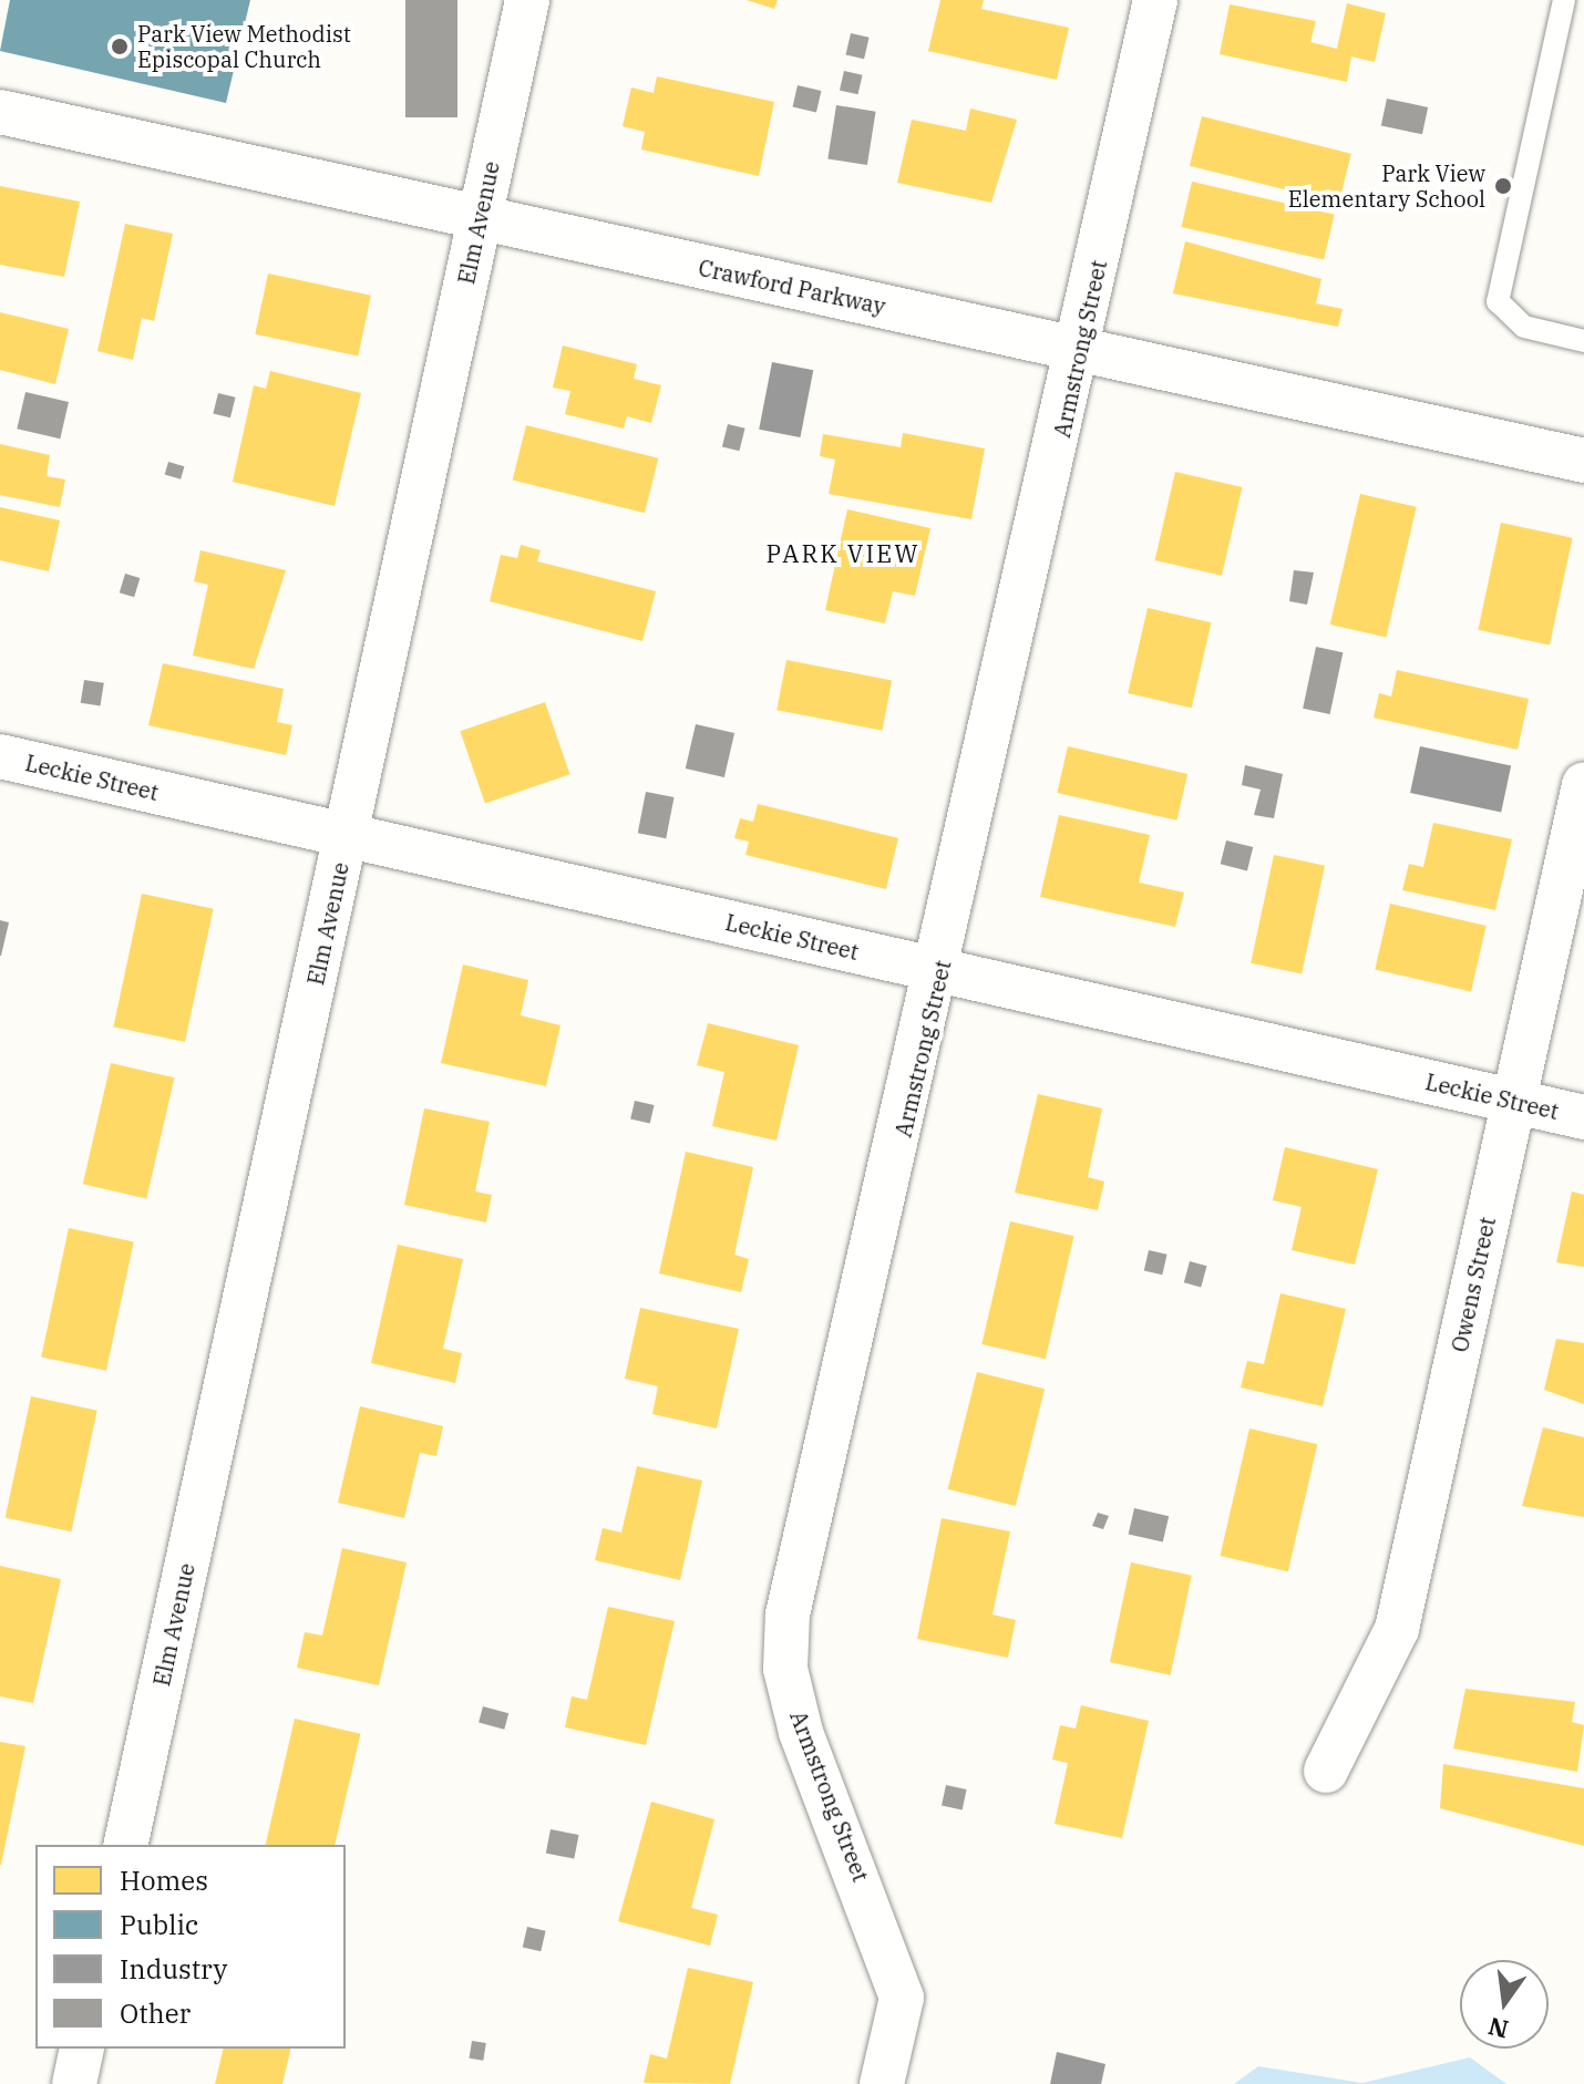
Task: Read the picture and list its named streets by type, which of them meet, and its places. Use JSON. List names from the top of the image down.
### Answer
{
  "streets": {
    "street": [
      "Elm Avenue",
      "Crawford Parkway",
      "Armstrong Street",
      "Leckie Street",
      "Owens Street"
    ]
  },
  "crossings": [
    ["Elm Avenue", "Crawford Parkway"],
    ["Elm Avenue", "Leckie Street"],
    ["Crawford Parkway", "Armstrong Street"],
    ["Armstrong Street", "Leckie Street"],
    ["Leckie Street", "Owens Street"]
  ],
  "districts": ["PARK VIEW"],
  "places": ["Park View Methodist Episcopal Church", "Park View Elementary School"],
  "legend": [
    "Homes",
    "Public",
    "Industry",
    "Other"
  ],
  "north": "bottom"
}
